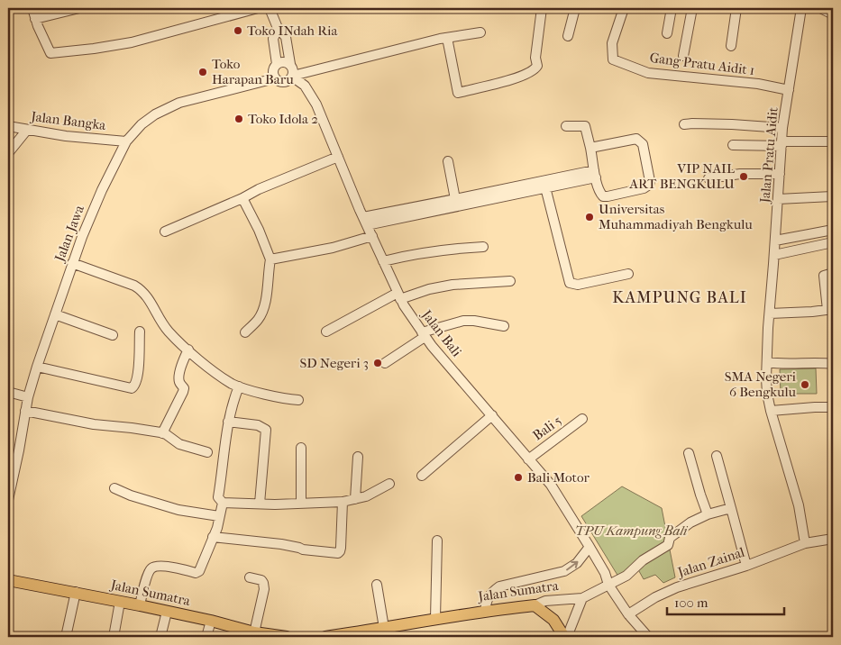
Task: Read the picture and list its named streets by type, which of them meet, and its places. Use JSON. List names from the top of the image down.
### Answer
{
  "streets": {
    "main road": ["Jalan Sumatra"],
    "street": [
      "Gang Pratu Aidit 1",
      "Jalan Bangka",
      "Jalan Pratu Aidit",
      "Jalan Jawa",
      "Jalan Bali",
      "Bali 5",
      "Jalan Zainal"
    ]
  },
  "crossings": [
    ["Gang Pratu Aidit 1", "Jalan Pratu Aidit"],
    ["Jalan Bangka", "Jalan Jawa"],
    ["Jalan Pratu Aidit", "Jalan Zainal"],
    ["Jalan Jawa", "Jalan Bali"],
    ["Jalan Bali", "Bali 5"],
    ["Jalan Bali", "Jalan Zainal"]
  ],
  "districts": ["KAMPUNG BALI"],
  "parks": ["TPU Kampung Bali"],
  "places": [
    "Toko INdah Ria",
    "Toko Harapan Baru",
    "Toko Idola 2",
    "VIP NAIL ART BENGKULU",
    "Universitas Muhammadiyah Bengkulu",
    "SD Negeri 3",
    "SMA Negeri 6 Bengkulu",
    "Bali Motor"
  ],
  "scale_bar": "100 m"
}
